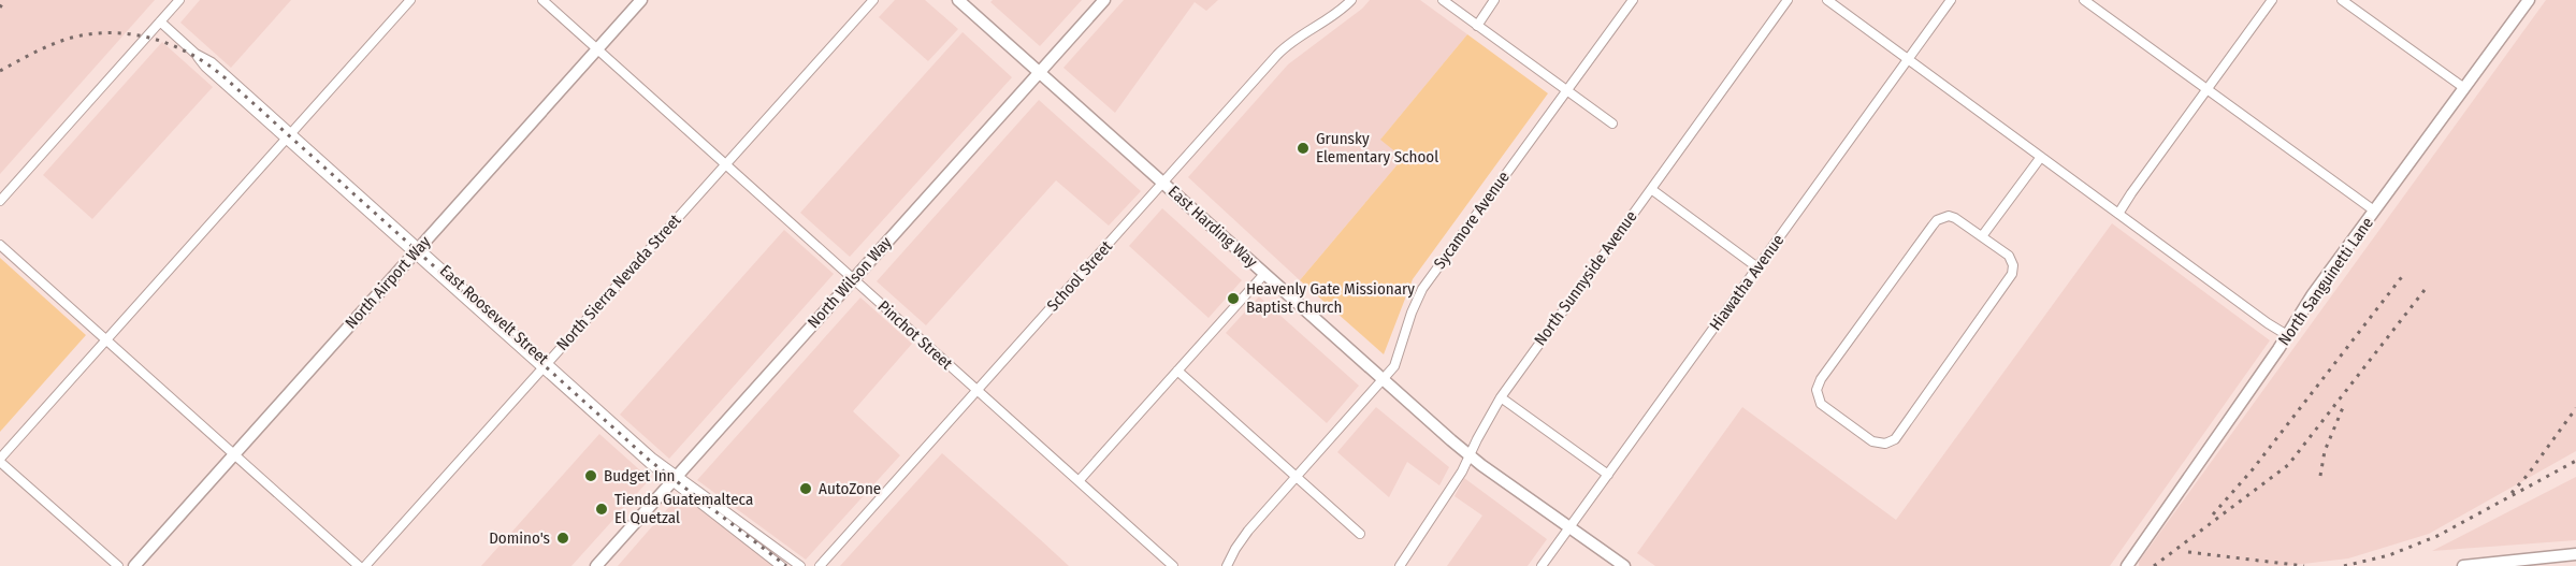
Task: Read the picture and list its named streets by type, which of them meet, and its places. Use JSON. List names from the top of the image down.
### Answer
{
  "streets": {
    "street": [
      "Sycamore Avenue",
      "East Harding Way",
      "School Street",
      "North Sunnyside Avenue",
      "North Sanguinetti Lane",
      "North Airport Way",
      "North Sierra Nevada Street",
      "North Wilson Way",
      "Hiawatha Avenue",
      "East Roosevelt Street",
      "Pinchot Street"
    ]
  },
  "crossings": [
    ["Sycamore Avenue", "East Harding Way"],
    ["East Harding Way", "School Street"],
    ["East Harding Way", "North Sunnyside Avenue"],
    ["East Harding Way", "North Wilson Way"],
    ["East Harding Way", "Hiawatha Avenue"],
    ["School Street", "Pinchot Street"],
    ["North Airport Way", "East Roosevelt Street"],
    ["North Airport Way", "Pinchot Street"],
    ["North Sierra Nevada Street", "East Roosevelt Street"],
    ["North Sierra Nevada Street", "Pinchot Street"],
    ["North Wilson Way", "East Roosevelt Street"],
    ["North Wilson Way", "Pinchot Street"]
  ],
  "places": [
    "Grunsky Elementary School",
    "Heavenly Gate Missionary Baptist Church",
    "Budget Inn",
    "AutoZone",
    "Tienda Guatemalteca El Quetzal",
    "Domino's"
  ]
}
